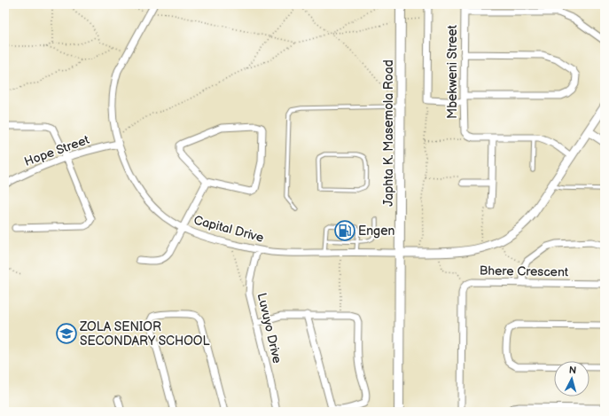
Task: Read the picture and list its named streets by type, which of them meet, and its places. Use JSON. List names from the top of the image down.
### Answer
{
  "streets": {
    "main road": ["Japhta K. Masemola Road"],
    "street": [
      "Mbekweni Street",
      "Hope Street",
      "Capital Drive",
      "Bhere Crescent",
      "Luvuyo Drive"
    ]
  },
  "crossings": [
    ["Japhta K. Masemola Road", "Capital Drive"],
    ["Hope Street", "Capital Drive"],
    ["Capital Drive", "Luvuyo Drive"]
  ],
  "places": {
    "fuel station": ["Engen"],
    "school or university": ["ZOLA SENIOR SECONDARY SCHOOL"]
  },
  "north": "top"
}
